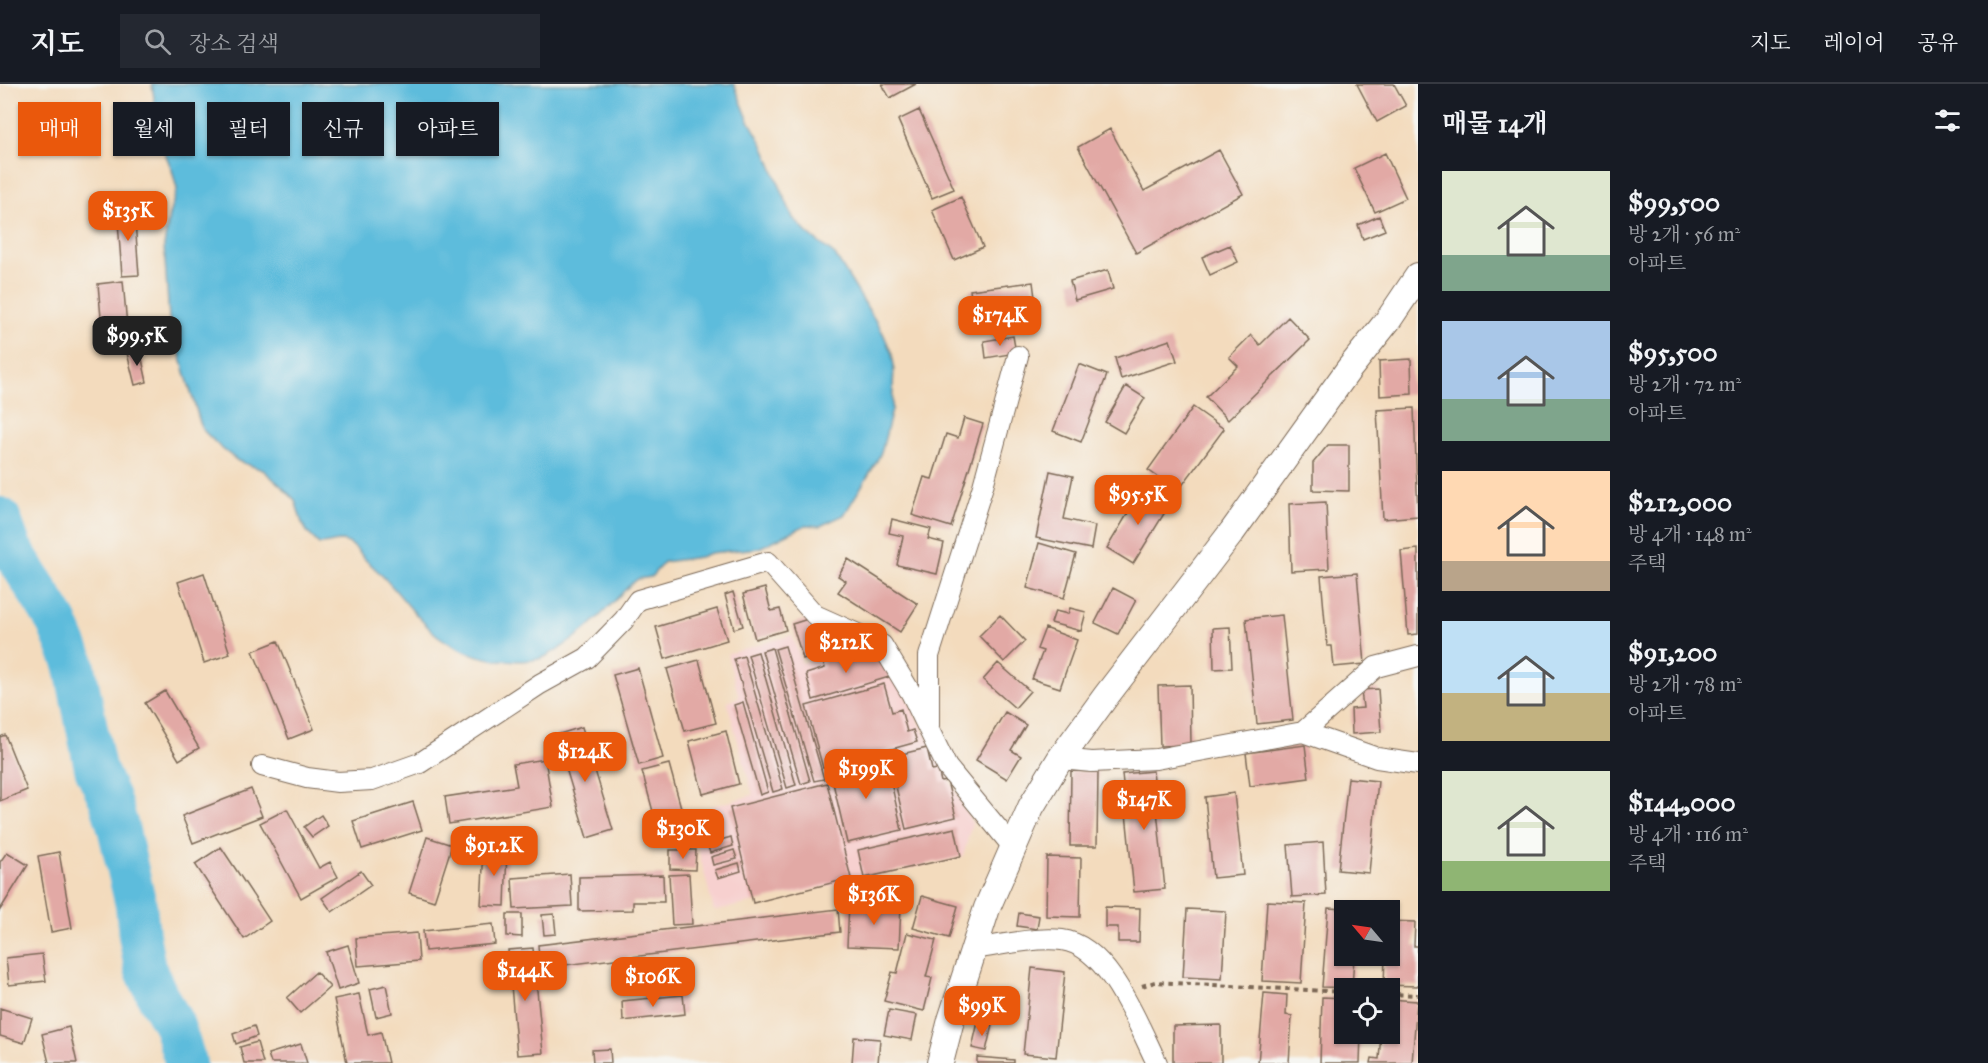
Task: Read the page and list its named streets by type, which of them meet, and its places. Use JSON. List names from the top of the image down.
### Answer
{
  "north": "top left",
  "page": {
    "header": "지도",
    "search": "장소 검색",
    "nav": ["지도", "레이어", "공유"],
    "heading": "매물 14개",
    "chip": [
      "매매",
      "월세",
      "필터",
      "신규",
      "아파트"
    ],
    "list": [
      {
        "name": "$99,500",
        "note": "방 2개 · 56 m² · 아파트"
      },
      {
        "name": "$95,500",
        "note": "방 2개 · 72 m² · 아파트"
      },
      {
        "name": "$212,000",
        "note": "방 4개 · 148 m² · 주택"
      },
      {
        "name": "$91,200",
        "note": "방 2개 · 78 m² · 아파트"
      },
      {
        "name": "$144,000",
        "note": "방 4개 · 116 m² · 주택"
      }
    ],
    "price": [
      "$135K",
      "$174K",
      "$99.5K",
      "$95.5K",
      "$212K",
      "$124K",
      "$199K",
      "$147K",
      "$130K",
      "$91.2K",
      "$136K",
      "$144K",
      "$106K",
      "$99K"
    ]
  }
}
